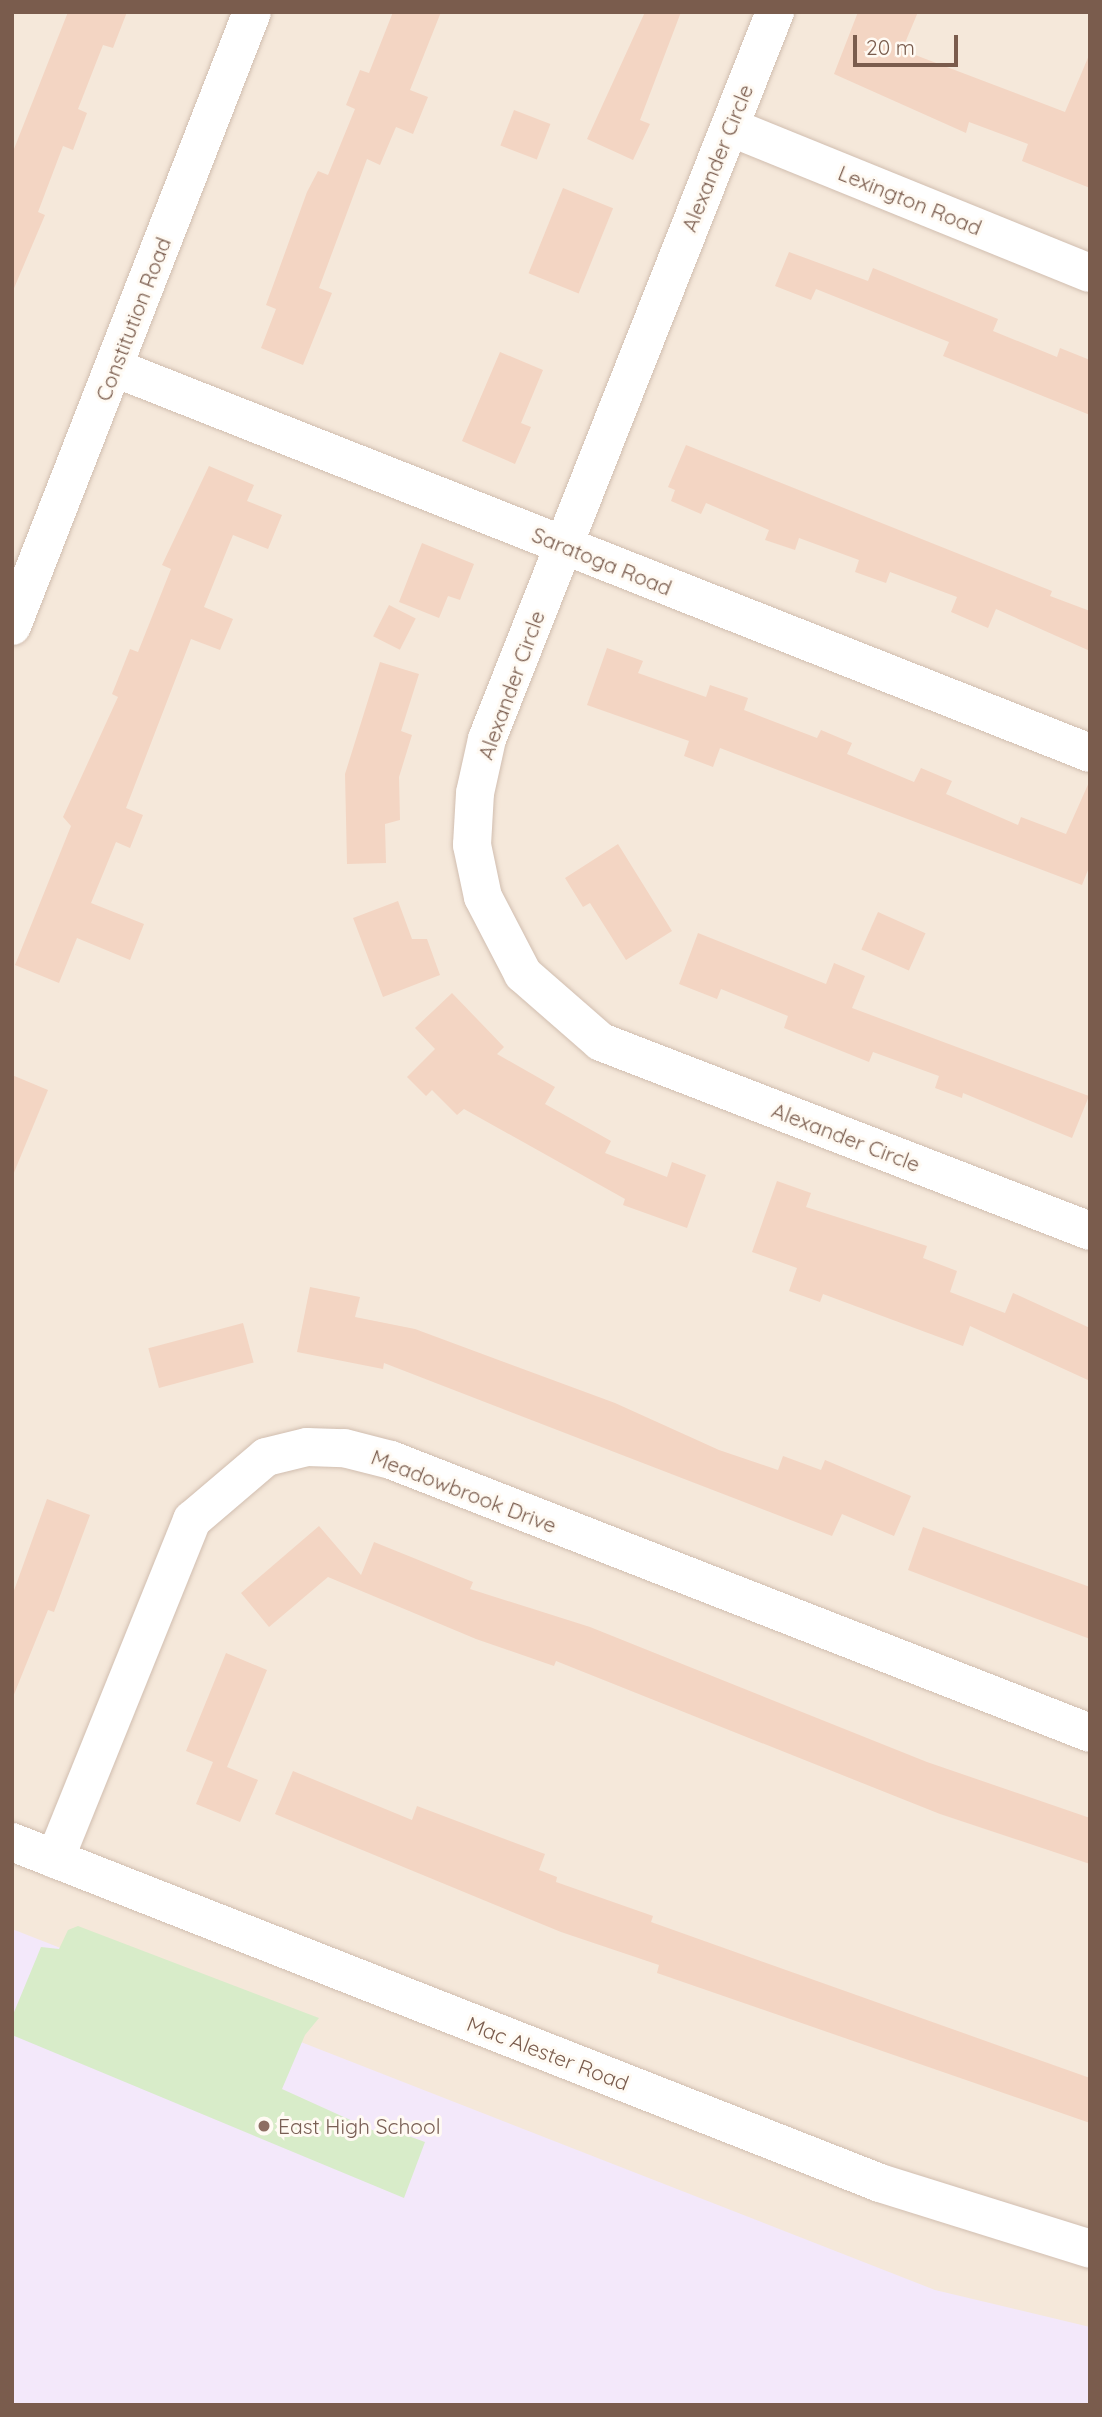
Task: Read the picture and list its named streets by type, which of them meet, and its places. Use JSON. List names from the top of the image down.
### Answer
{
  "streets": {
    "street": [
      "Alexander Circle",
      "Lexington Road",
      "Constitution Road",
      "Saratoga Road",
      "Meadowbrook Drive",
      "Mac Alester Road"
    ]
  },
  "crossings": [
    ["Alexander Circle", "Lexington Road"],
    ["Alexander Circle", "Saratoga Road"],
    ["Constitution Road", "Saratoga Road"],
    ["Meadowbrook Drive", "Mac Alester Road"]
  ],
  "places": ["East High School"],
  "scale_bar": "20 m"
}
